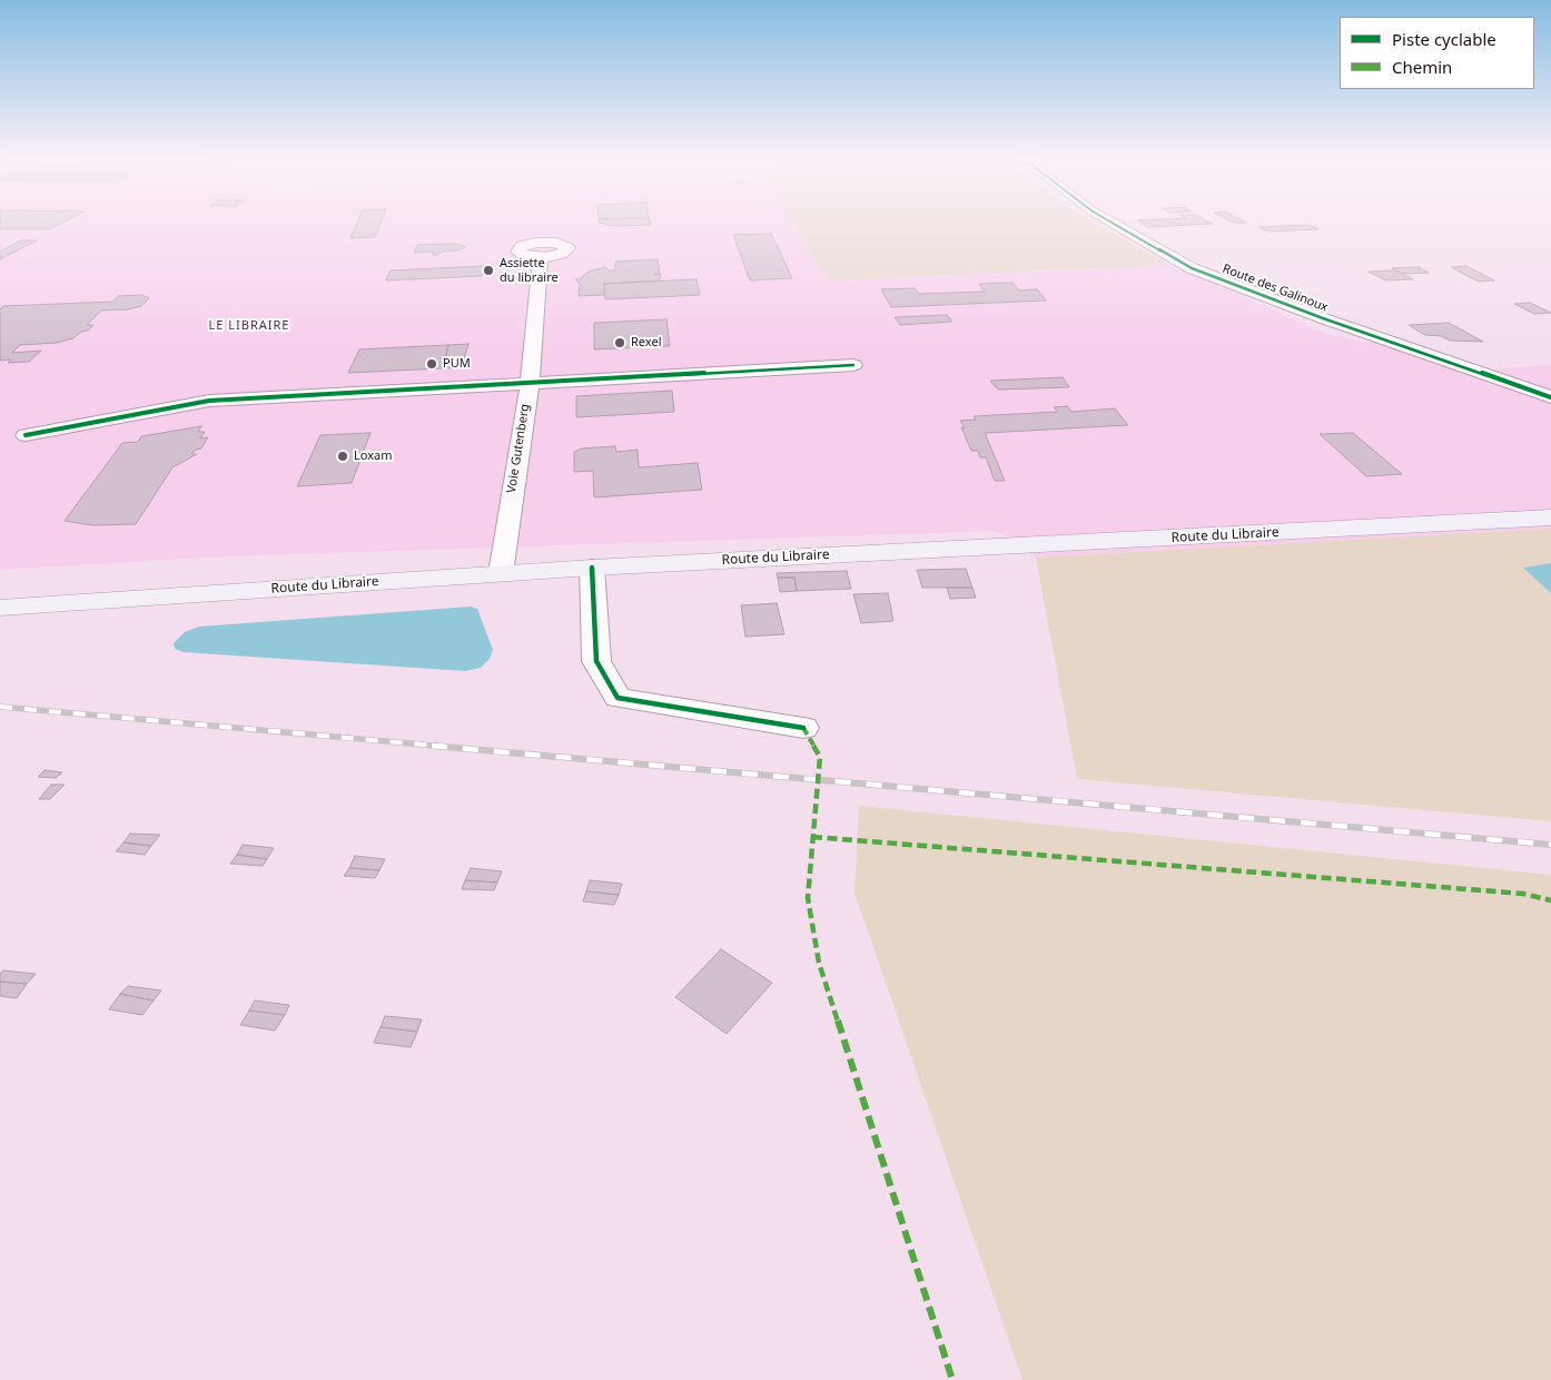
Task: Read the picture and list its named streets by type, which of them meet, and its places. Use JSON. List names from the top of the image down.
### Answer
{
  "streets": {
    "main road": ["Route du Libraire"],
    "street": ["Route des Galinoux", "Voie Gutenberg"]
  },
  "crossings": [
    ["Voie Gutenberg", "Route du Libraire"]
  ],
  "districts": ["LE LIBRAIRE"],
  "places": [
    "Assiette du libraire",
    "Rexel",
    "PUM",
    "Loxam"
  ],
  "legend": ["Piste cyclable", "Chemin"]
}
